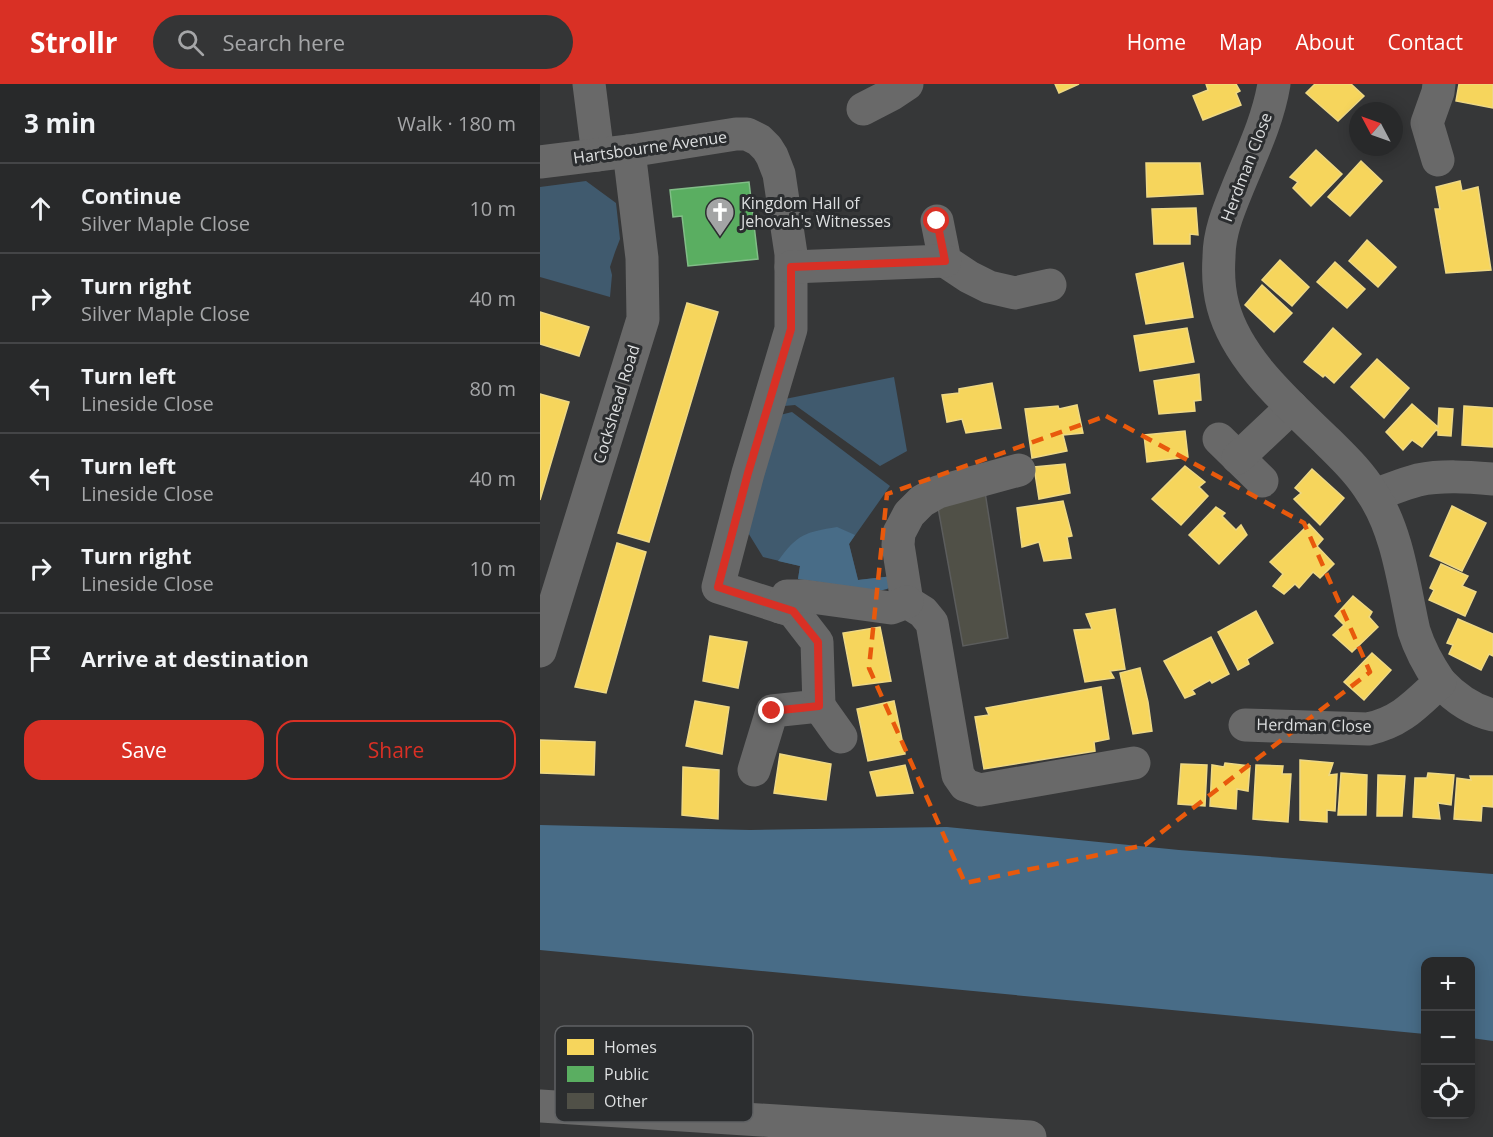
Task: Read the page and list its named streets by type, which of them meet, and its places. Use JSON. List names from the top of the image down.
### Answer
{
  "streets": {
    "street": ["Hartsbourne Avenue", "Herdman Close", "Cockshead Road"]
  },
  "crossings": [
    ["Hartsbourne Avenue", "Cockshead Road"]
  ],
  "places": {
    "church": ["Kingdom Hall of Jehovah's Witnesses"]
  },
  "legend": ["Homes", "Public", "Other"],
  "north": "top left",
  "page": {
    "header": "Strollr",
    "search": "Search here",
    "nav": [
      "Home",
      "Map",
      "About",
      "Contact"
    ],
    "heading": ["3 min", "Walk · 180 m"],
    "list": [
      ["Continue", "Silver Maple Close", "10 m"],
      ["Turn right", "Silver Maple Close", "40 m"],
      ["Turn left", "Lineside Close", "80 m"],
      ["Turn left", "Lineside Close", "40 m"],
      ["Turn right", "Lineside Close", "10 m"],
      "Arrive at destination"
    ],
    "buttons": ["Save", "Share"],
    "map_buttons": ["+", "−"]
  }
}
